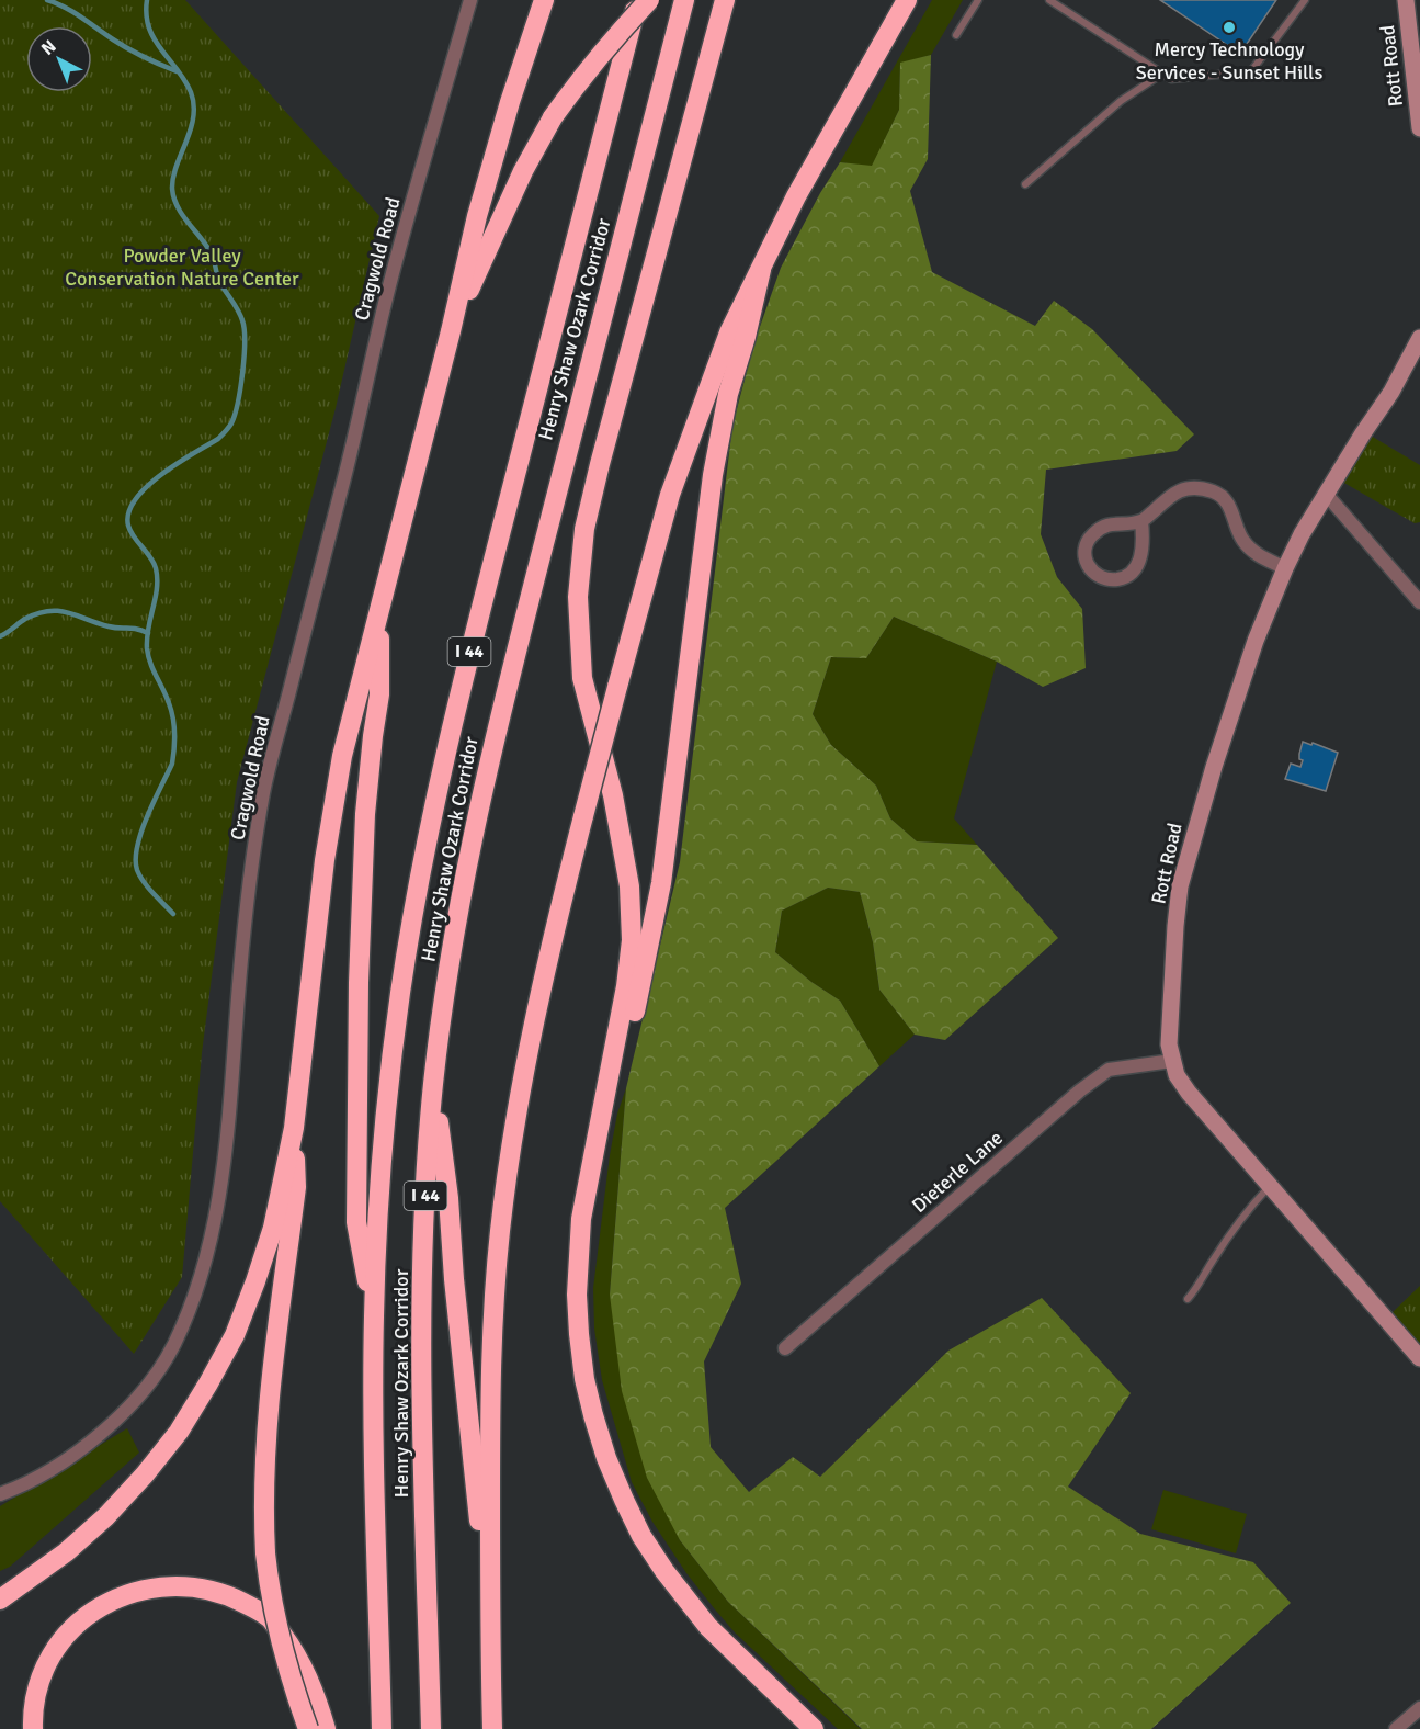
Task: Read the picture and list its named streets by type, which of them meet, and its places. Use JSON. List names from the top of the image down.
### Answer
{
  "streets": {
    "highway": ["Henry Shaw Ozark Corridor", "I 44"],
    "street": ["Rott Road", "Cragwold Road", "Dieterle Lane"]
  },
  "crossings": [
    ["Rott Road", "Dieterle Lane"]
  ],
  "parks": ["Powder Valley Conservation Nature Center"],
  "places": ["Mercy Technology Services - Sunset Hills"],
  "north": "top left"
}
